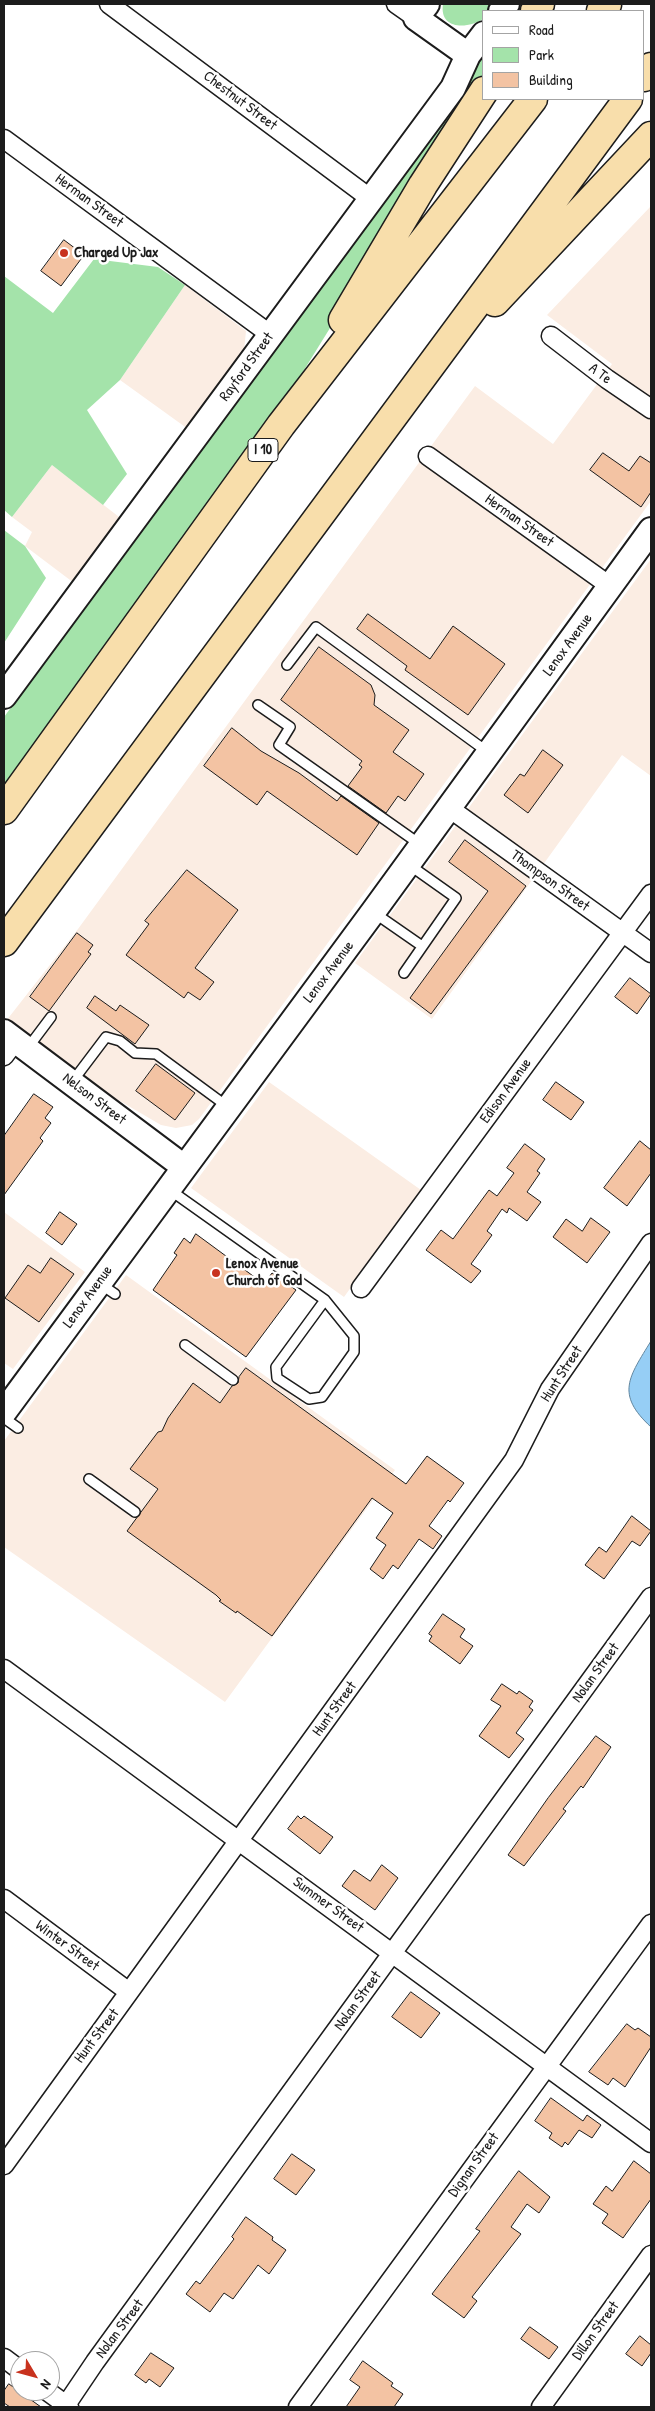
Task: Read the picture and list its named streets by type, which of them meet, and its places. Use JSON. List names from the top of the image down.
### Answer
{
  "streets": {
    "highway": ["I 10"],
    "street": [
      "Chestnut Street",
      "Herman Street",
      "Rayford Street",
      "A Te",
      "Lenox Avenue",
      "Thompson Street",
      "Edison Avenue",
      "Nelson Street",
      "Hunt Street",
      "Nolan Street",
      "Summer Street",
      "Winter Street",
      "Dignan Street",
      "Dillon Street"
    ]
  },
  "crossings": [
    ["Chestnut Street", "Rayford Street"],
    ["Herman Street", "Rayford Street"],
    ["Herman Street", "Lenox Avenue"],
    ["Lenox Avenue", "Thompson Street"],
    ["Lenox Avenue", "Nelson Street"],
    ["Thompson Street", "Edison Avenue"],
    ["Hunt Street", "Summer Street"],
    ["Hunt Street", "Winter Street"],
    ["Nolan Street", "Summer Street"],
    ["Summer Street", "Dignan Street"]
  ],
  "places": ["Charged Up Jax", "Lenox Avenue Church of God"],
  "legend": ["Road", "Park", "Building"],
  "north": "bottom right"
}
